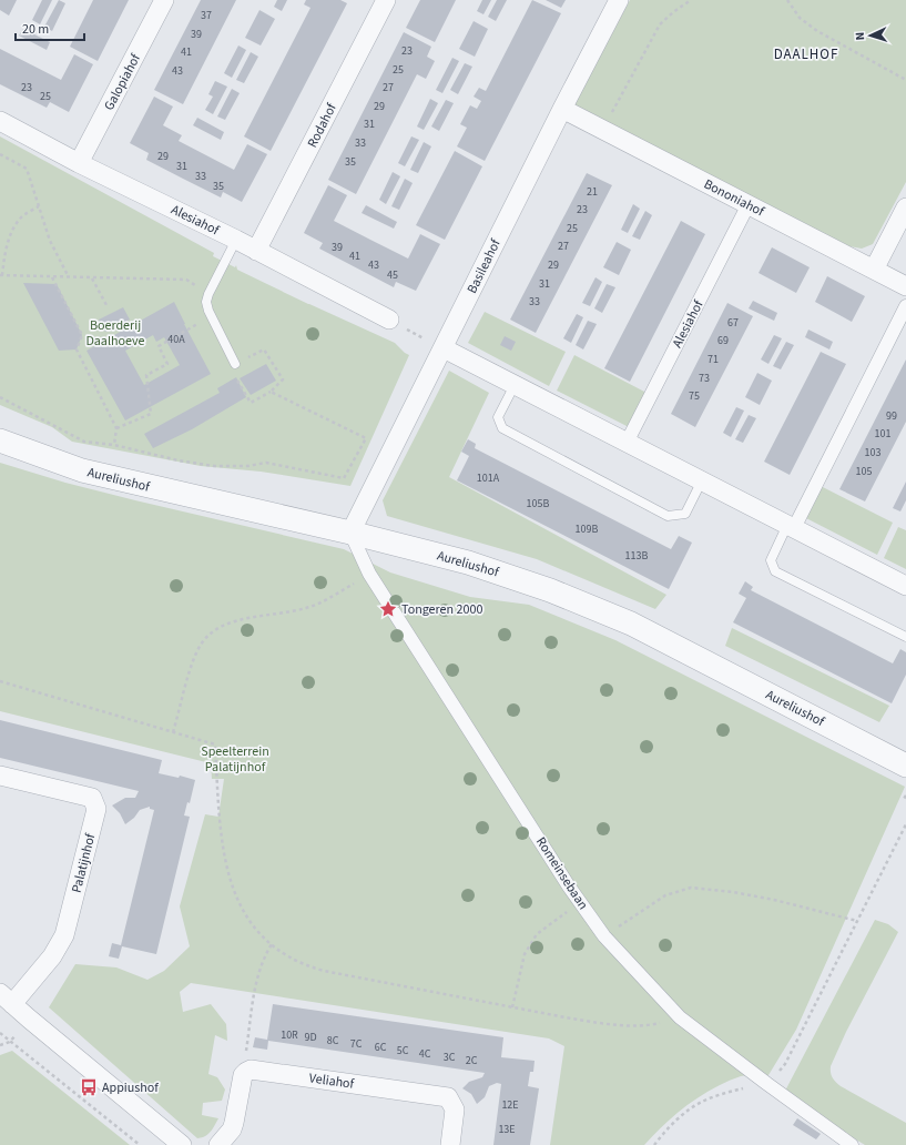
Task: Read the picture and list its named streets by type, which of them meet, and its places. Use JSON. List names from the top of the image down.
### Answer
{
  "streets": {
    "street": [
      "Galopiahof",
      "Rodahof",
      "Bononiahof",
      "Alesiahof",
      "Basileahof",
      "Aureliushof",
      "Palatijnhof",
      "Romeinsebaan",
      "Veliahof"
    ]
  },
  "crossings": [
    ["Galopiahof", "Alesiahof"],
    ["Rodahof", "Alesiahof"],
    ["Bononiahof", "Alesiahof"],
    ["Bononiahof", "Basileahof"],
    ["Basileahof", "Aureliushof"],
    ["Basileahof", "Romeinsebaan"],
    ["Aureliushof", "Romeinsebaan"]
  ],
  "districts": ["DAALHOF"],
  "parks": ["Boerderij Daalhoeve", "Speelterrein Palatijnhof"],
  "places": {
    "place": ["Tongeren 2000"],
    "bus stop": ["Appiushof"]
  },
  "house_numbers": [
    "37",
    "39",
    "23",
    "41",
    "25",
    "43",
    "23",
    "27",
    "25",
    "29",
    "31",
    "33",
    "29",
    "35",
    "31",
    "33",
    "35",
    "21",
    "23",
    "25",
    "27",
    "39",
    "41",
    "43",
    "29",
    "45",
    "31",
    "33",
    "67",
    "40A",
    "69",
    "71",
    "73",
    "75",
    "99",
    "101",
    "103",
    "105",
    "101A",
    "105B",
    "109B",
    "113B",
    "10R",
    "9D",
    "8C",
    "7C",
    "6C",
    "5C",
    "4C",
    "3C",
    "2C",
    "12E",
    "13E"
  ],
  "scale_bar": "20 m",
  "north": "left"
}
